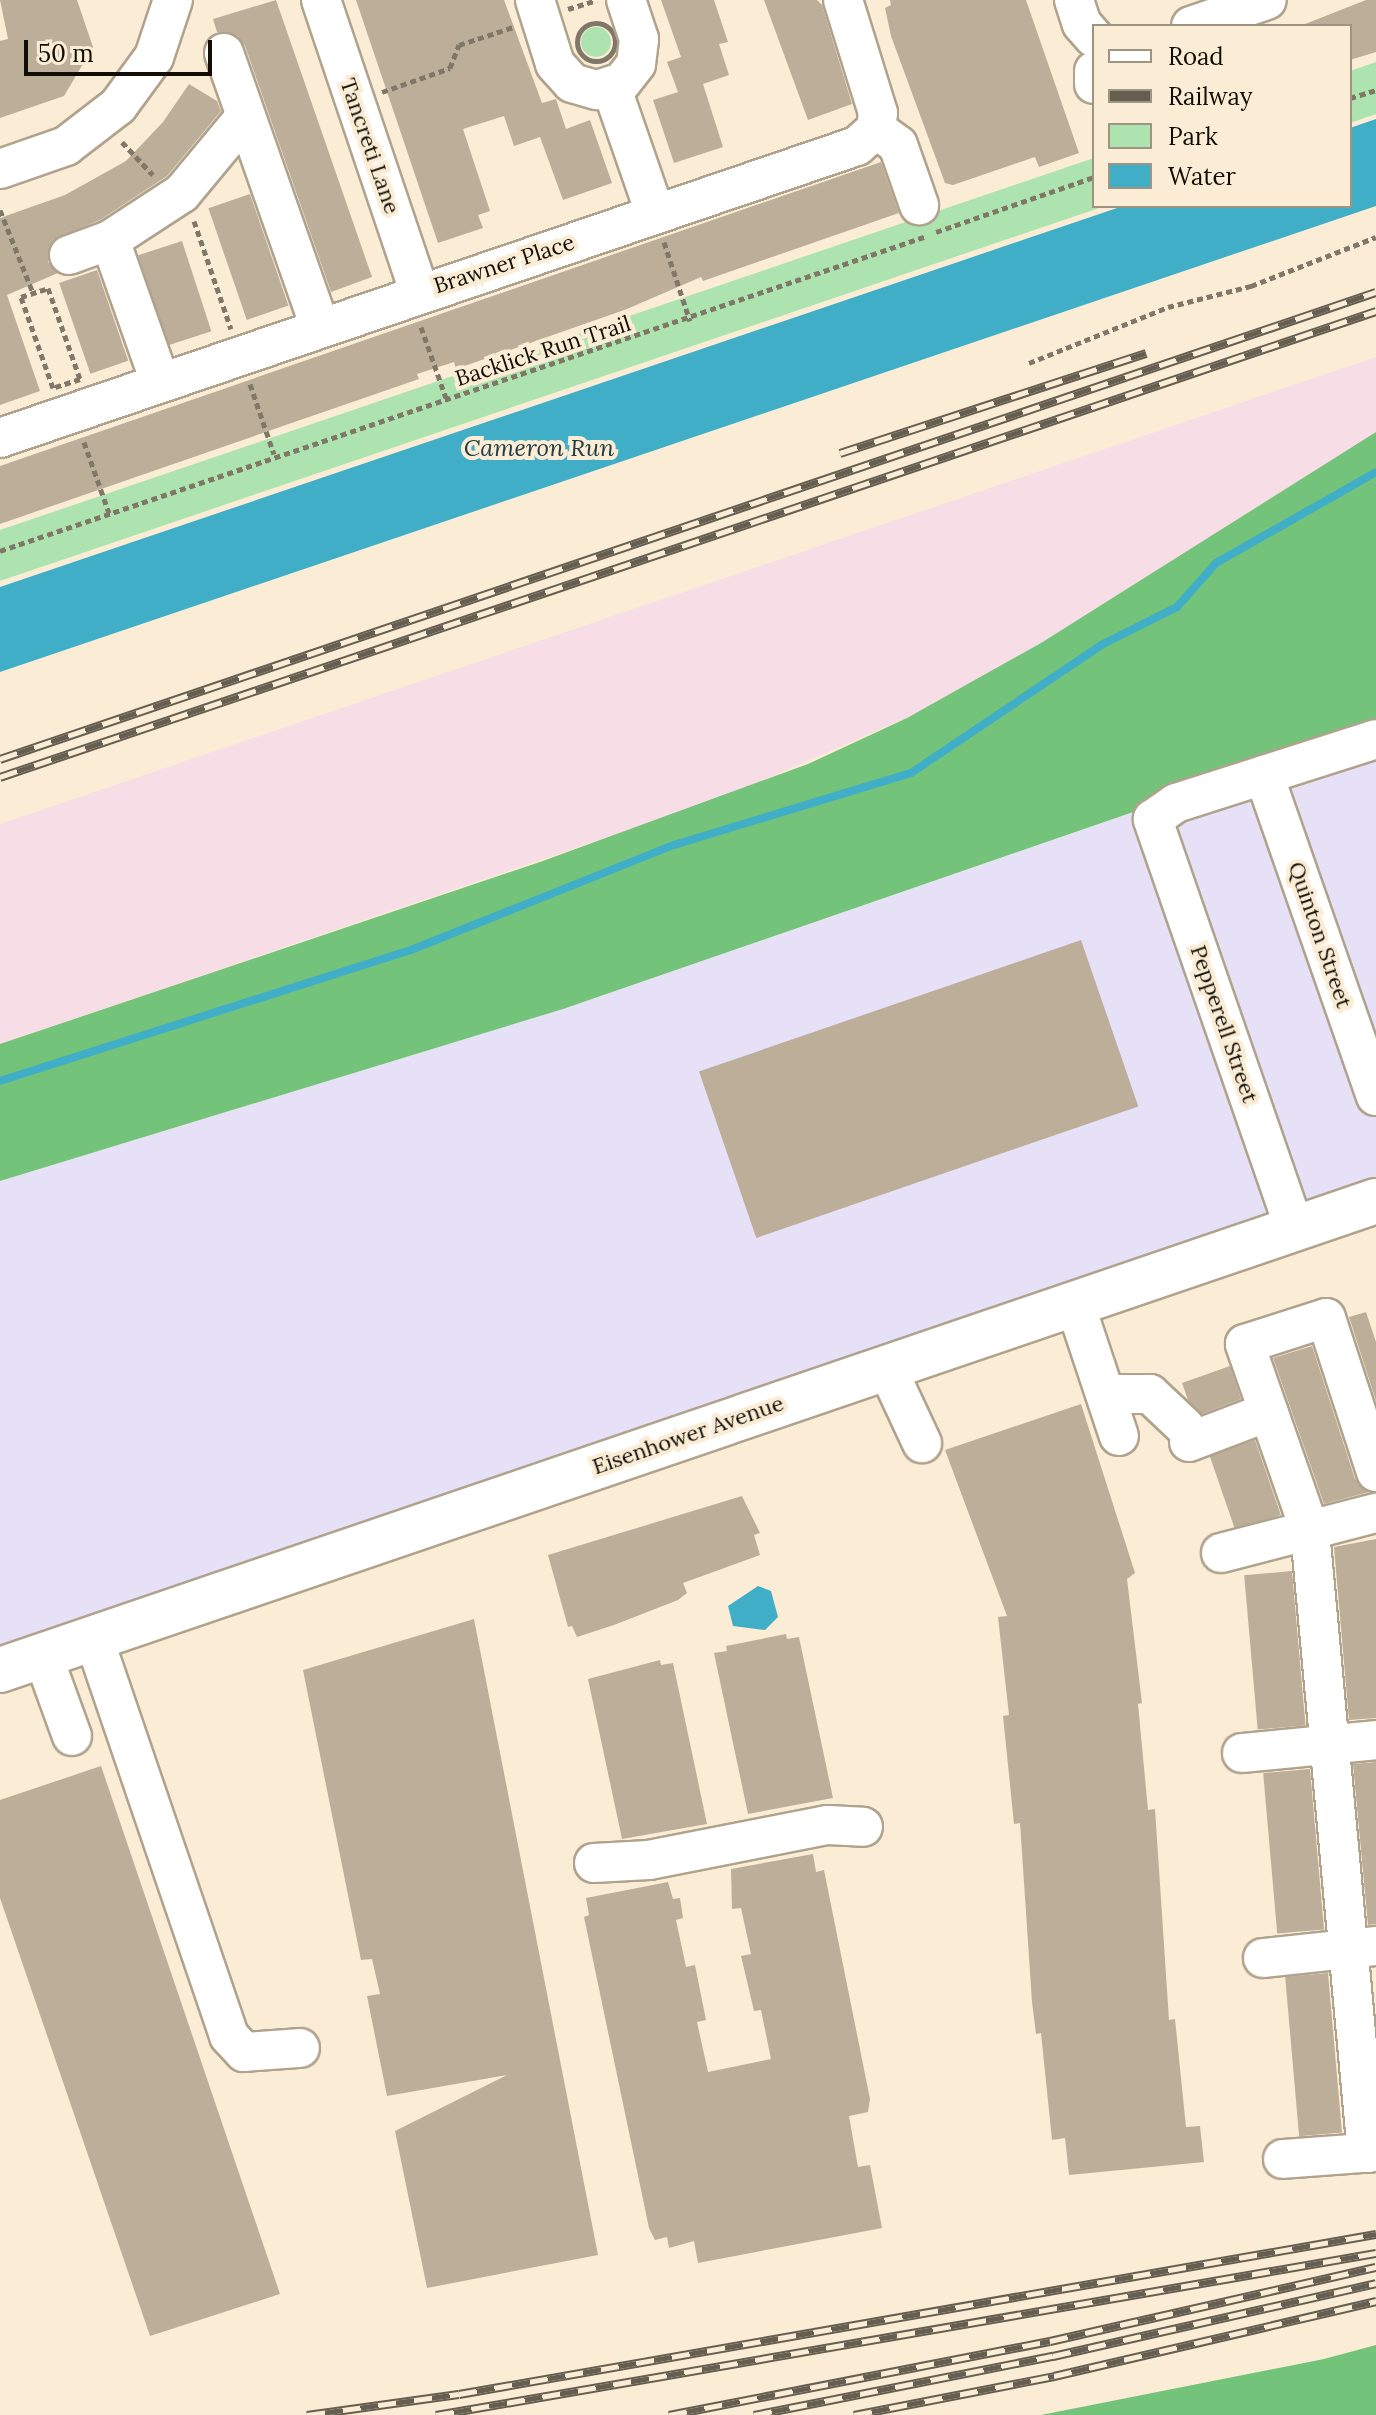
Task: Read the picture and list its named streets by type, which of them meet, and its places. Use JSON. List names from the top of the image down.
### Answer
{
  "streets": {
    "main road": ["Eisenhower Avenue"],
    "street": [
      "Tancreti Lane",
      "Brawner Place",
      "Quinton Street",
      "Pepperell Street"
    ],
    "path": ["Backlick Run Trail"]
  },
  "crossings": [
    ["Tancreti Lane", "Brawner Place"],
    ["Quinton Street", "Pepperell Street"],
    ["Pepperell Street", "Eisenhower Avenue"]
  ],
  "water": ["Cameron Run"],
  "legend": [
    "Road",
    "Railway",
    "Park",
    "Water"
  ],
  "scale_bar": "50 m"
}
